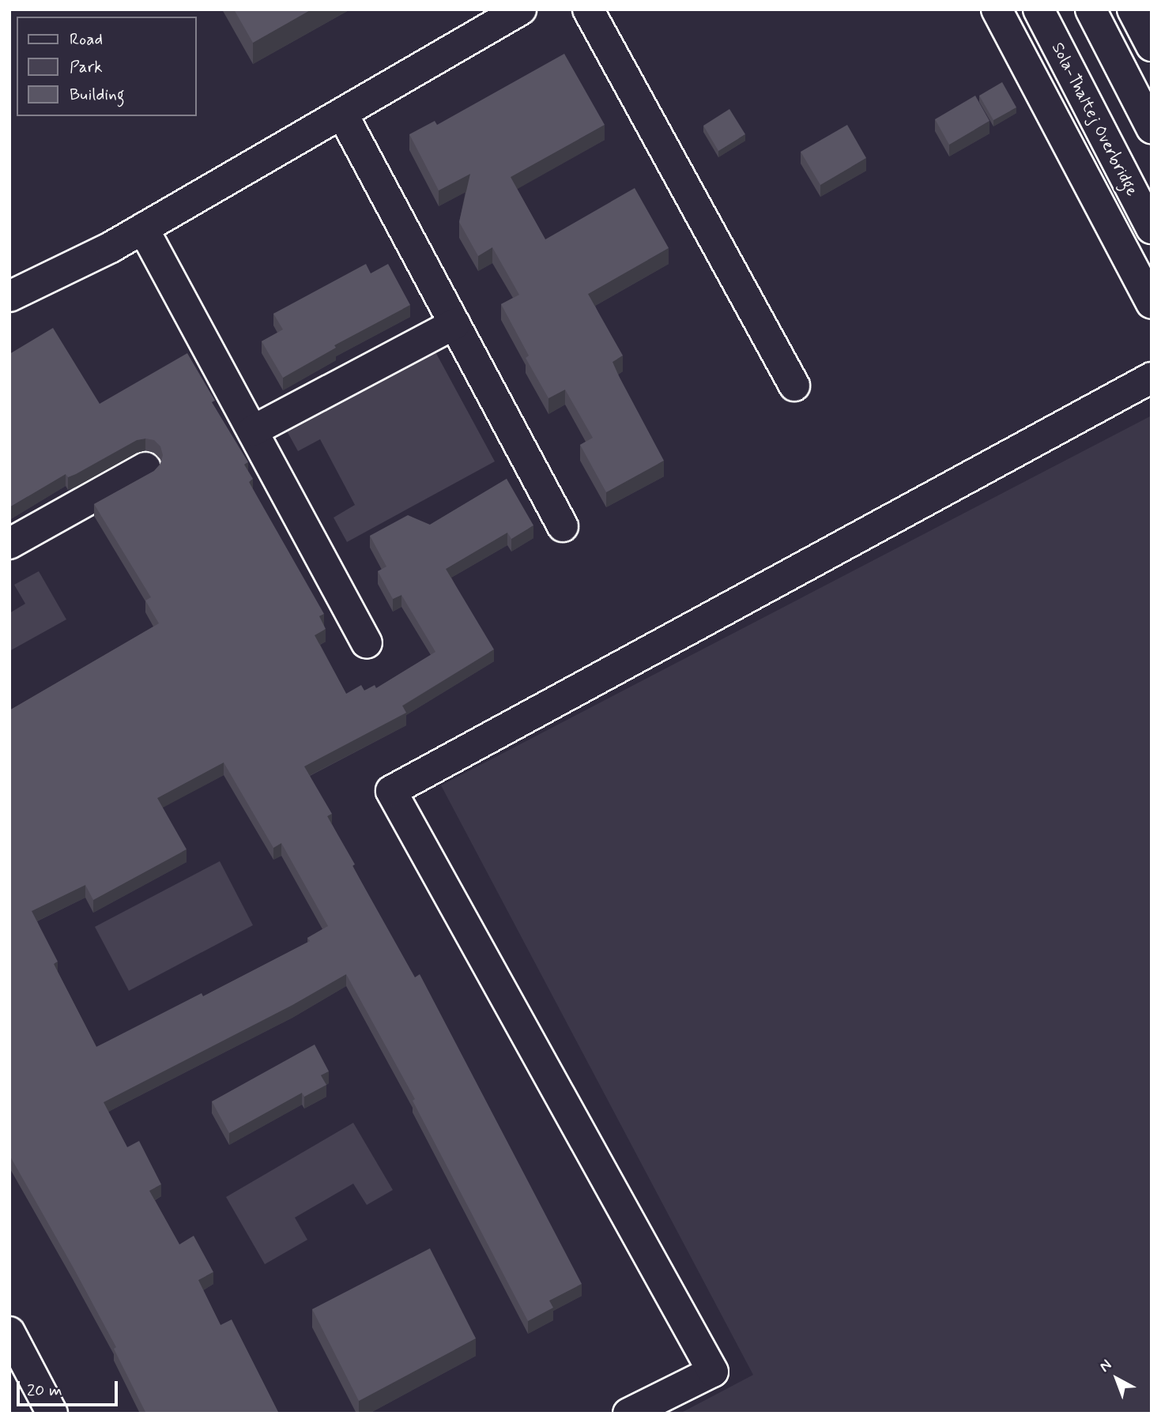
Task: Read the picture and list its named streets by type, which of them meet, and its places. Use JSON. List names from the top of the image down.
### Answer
{
  "streets": {
    "street": ["Sola-Thaltej Overbridge"]
  },
  "legend": ["Road", "Park", "Building"],
  "scale_bar": "20 m",
  "north": "top left"
}
